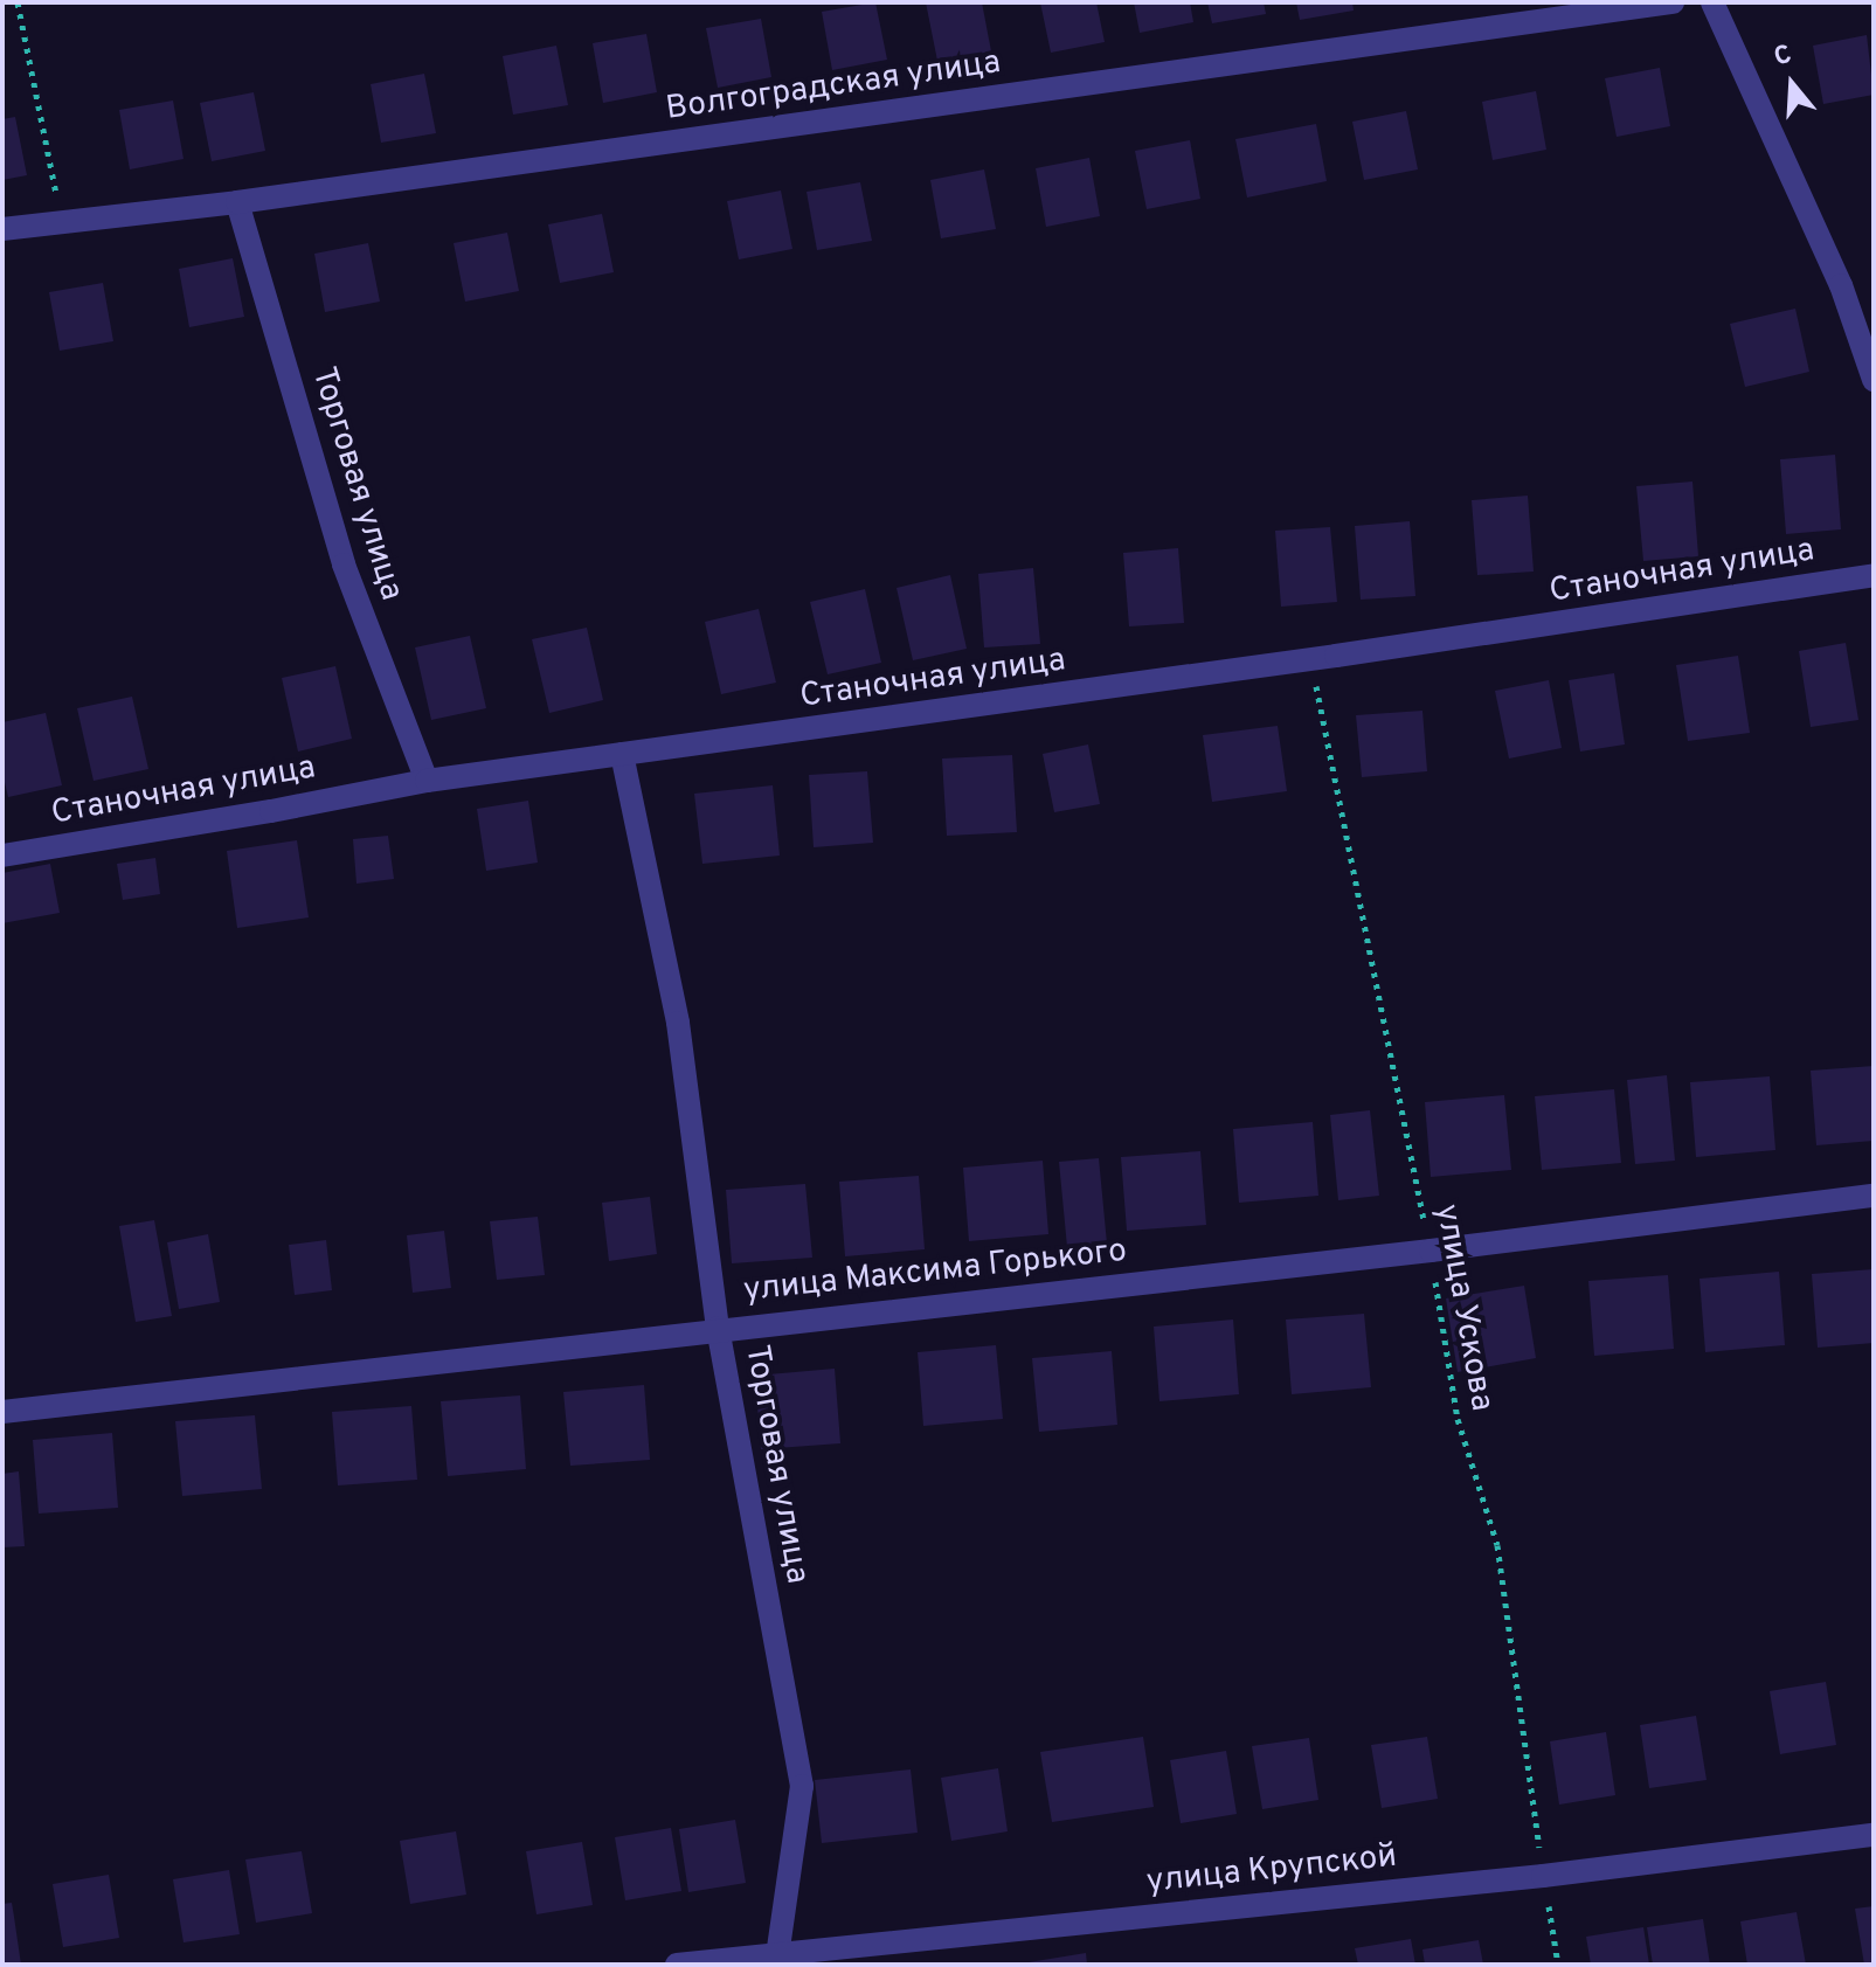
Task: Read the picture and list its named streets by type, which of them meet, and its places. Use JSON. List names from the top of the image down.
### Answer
{
  "streets": {
    "street": [
      "Волгоградская улица",
      "Торговая улица",
      "Станочная улица",
      "улица Максима Горького",
      "улица Крупской"
    ],
    "path": ["улица Ускова"]
  },
  "crossings": [
    ["Волгоградская улица", "Торговая улица"],
    ["Торговая улица", "Станочная улица"],
    ["Торговая улица", "улица Максима Горького"],
    ["Торговая улица", "улица Крупской"],
    ["Станочная улица", "улица Ускова"],
    ["улица Максима Горького", "улица Ускова"],
    ["улица Ускова", "улица Крупской"]
  ],
  "north": "top"
}
